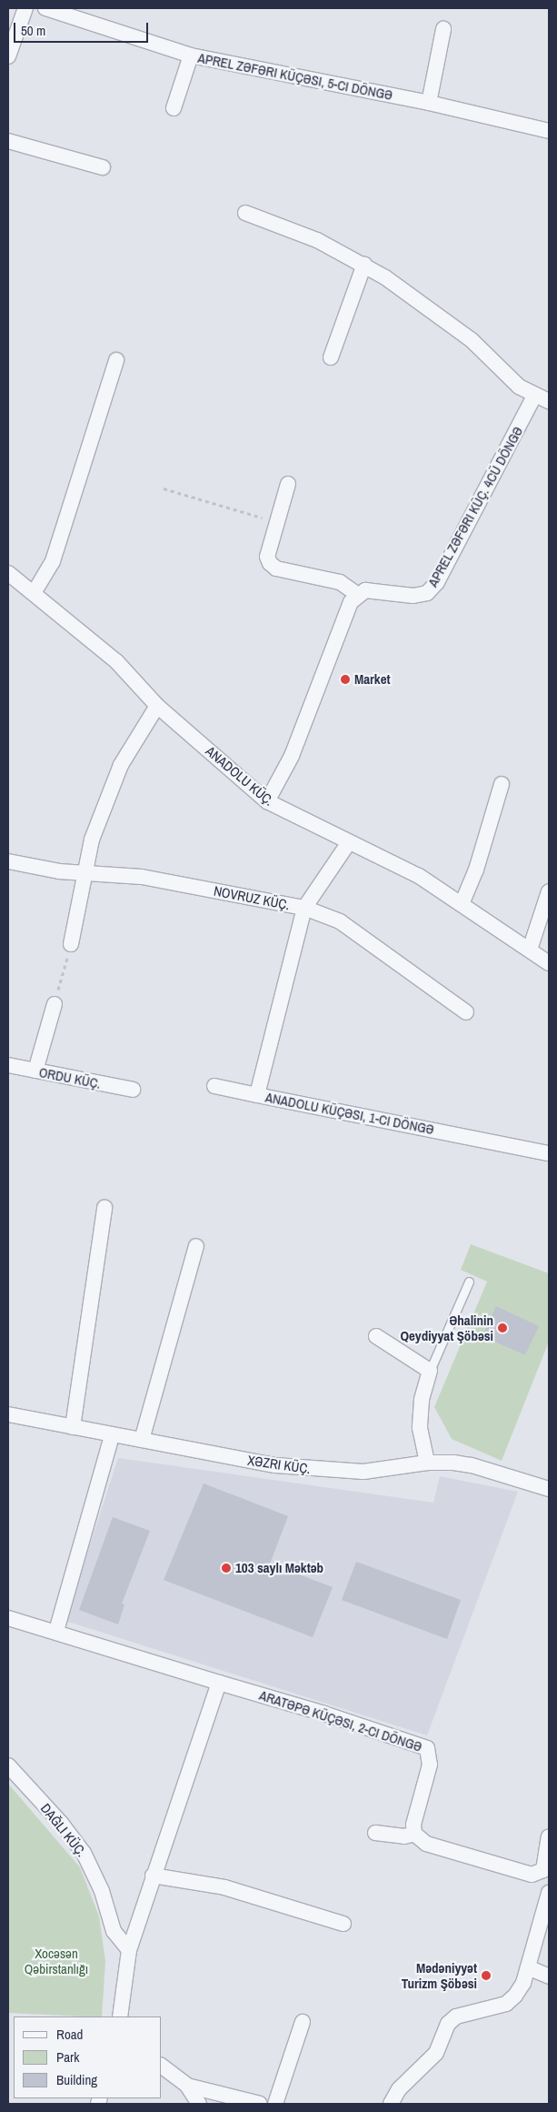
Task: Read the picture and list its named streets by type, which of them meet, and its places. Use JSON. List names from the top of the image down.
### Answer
{
  "streets": {
    "street": [
      "APREL ZƏFƏRI KÜÇƏSI, 5-CI DÖNGƏ",
      "APREL ZƏFƏRI KÜÇ. 4CÜ DÖNGƏ",
      "ANADOLU KÜÇ.",
      "NOVRUZ KÜÇ.",
      "ORDU KÜÇ.",
      "ANADOLU KÜÇƏSI, 1-CI DÖNGƏ",
      "XƏZRI KÜÇ.",
      "ARATƏPƏ KÜÇƏSI, 2-CI DÖNGƏ"
    ]
  },
  "crossings": [
    ["ANADOLU KÜÇ.", "ANADOLU KÜÇƏSI, 1-CI DÖNGƏ"],
    ["NOVRUZ KÜÇ.", "ANADOLU KÜÇƏSI, 1-CI DÖNGƏ"]
  ],
  "parks": ["Xocəsən Qəbirstanlığı"],
  "places": [
    "Market",
    "Əhalinin Qeydiyyat Şöbəsi",
    "103 saylı Məktəb",
    "Mədəniyyət Turizm Şöbəsi"
  ],
  "legend": ["Road", "Park", "Building"],
  "scale_bar": "50 m"
}
